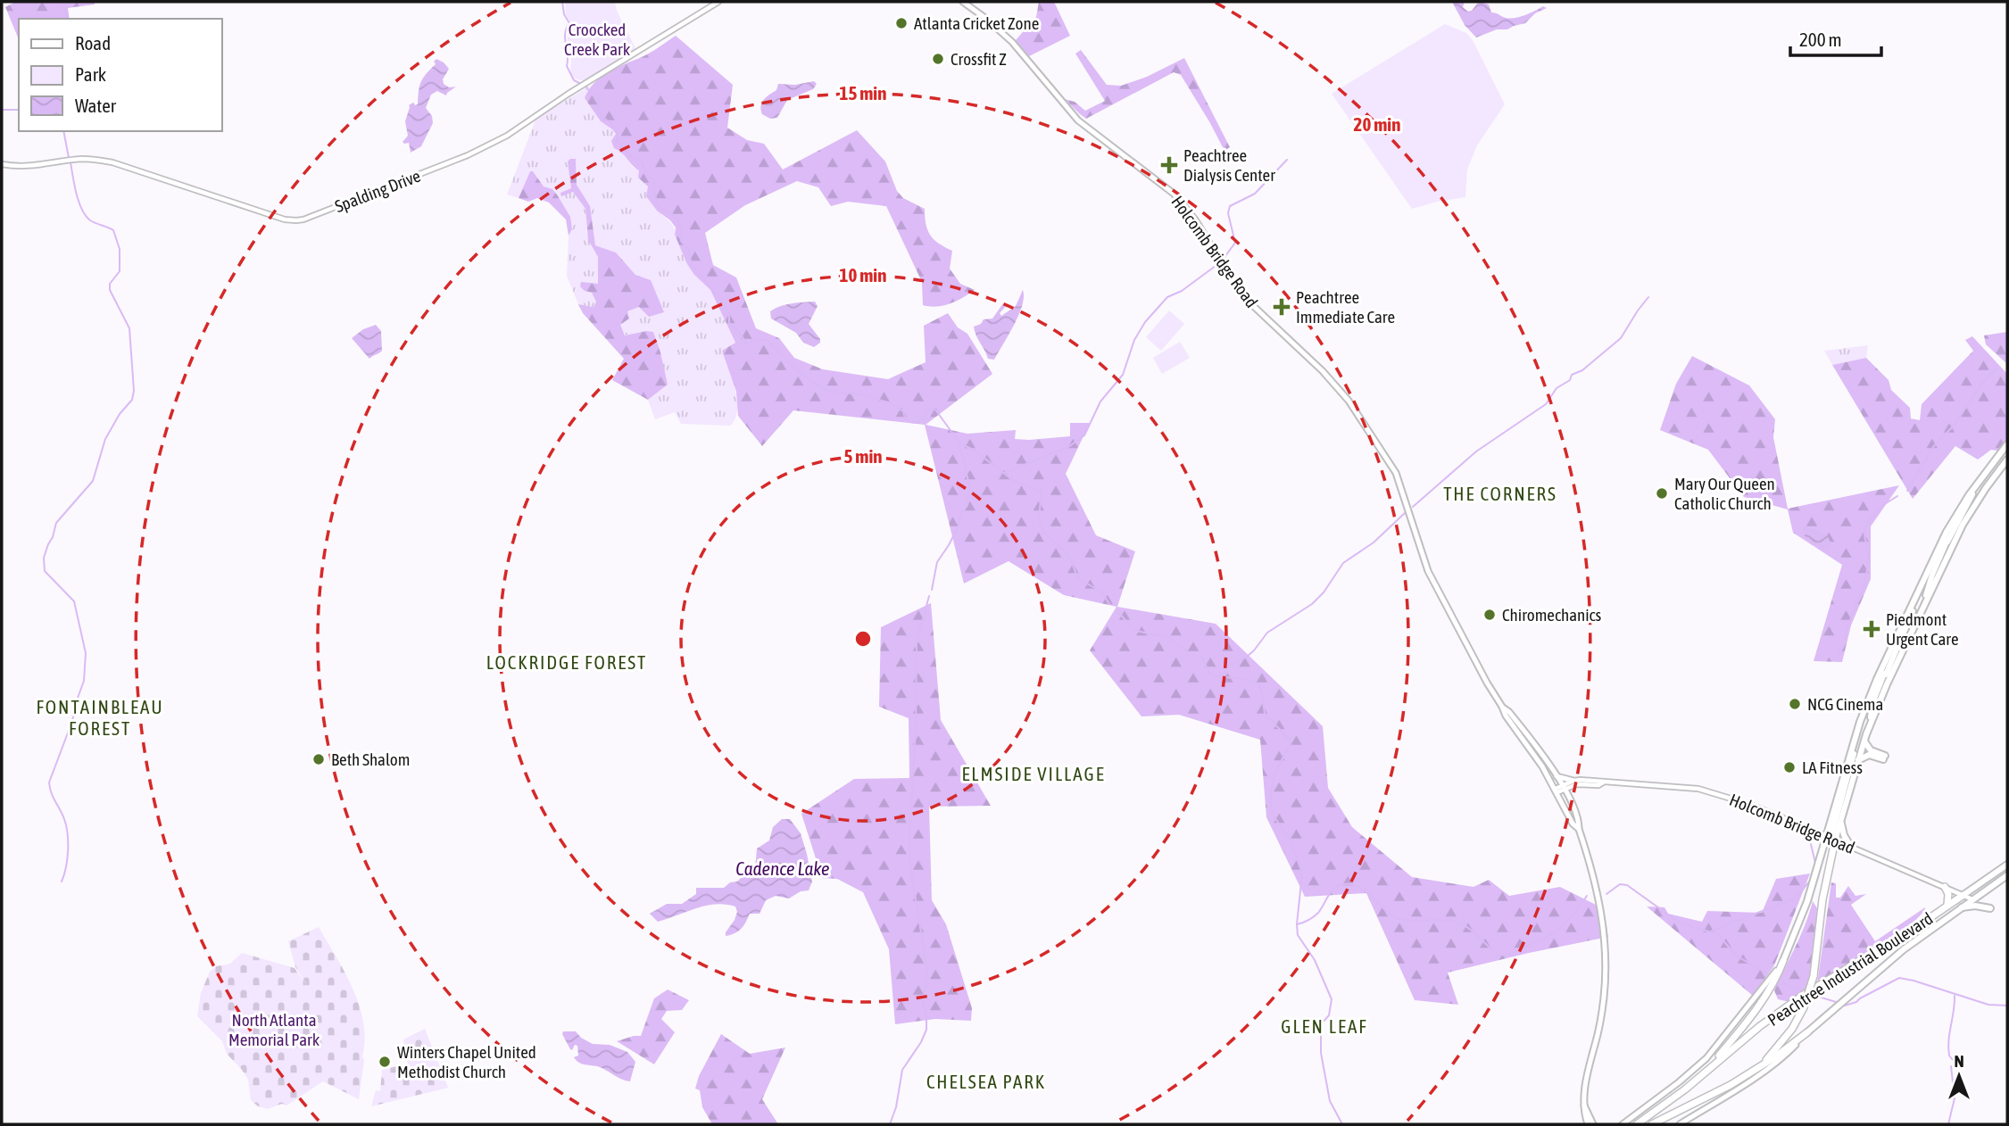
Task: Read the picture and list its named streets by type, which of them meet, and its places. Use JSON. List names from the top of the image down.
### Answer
{
  "streets": {
    "highway": ["Peachtree Industrial Boulevard"],
    "main road": ["Spalding Drive", "Holcomb Bridge Road"]
  },
  "crossings": [
    ["Holcomb Bridge Road", "Peachtree Industrial Boulevard"]
  ],
  "districts": [
    "THE CORNERS",
    "LOCKRIDGE FOREST",
    "FONTAINBLEAU FOREST",
    "ELMSIDE VILLAGE",
    "GLEN LEAF",
    "CHELSEA PARK"
  ],
  "water": ["Cadence Lake"],
  "parks": ["Croocked Creek Park", "North Atlanta Memorial Park"],
  "places": {
    "other": [
      "Atlanta Cricket Zone",
      "Crossfit Z",
      "Mary Our Queen Catholic Church",
      "Chiromechanics",
      "NCG Cinema",
      "Beth Shalom",
      "LA Fitness",
      "Winters Chapel United Methodist Church"
    ],
    "health": ["Peachtree Dialysis Center", "Peachtree Immediate Care", "Piedmont Urgent Care"]
  },
  "legend": ["Road", "Park", "Water"],
  "scale_bar": "200 m",
  "north": "top",
  "rings": [
    "15 min",
    "20 min",
    "10 min",
    "5 min"
  ]
}
